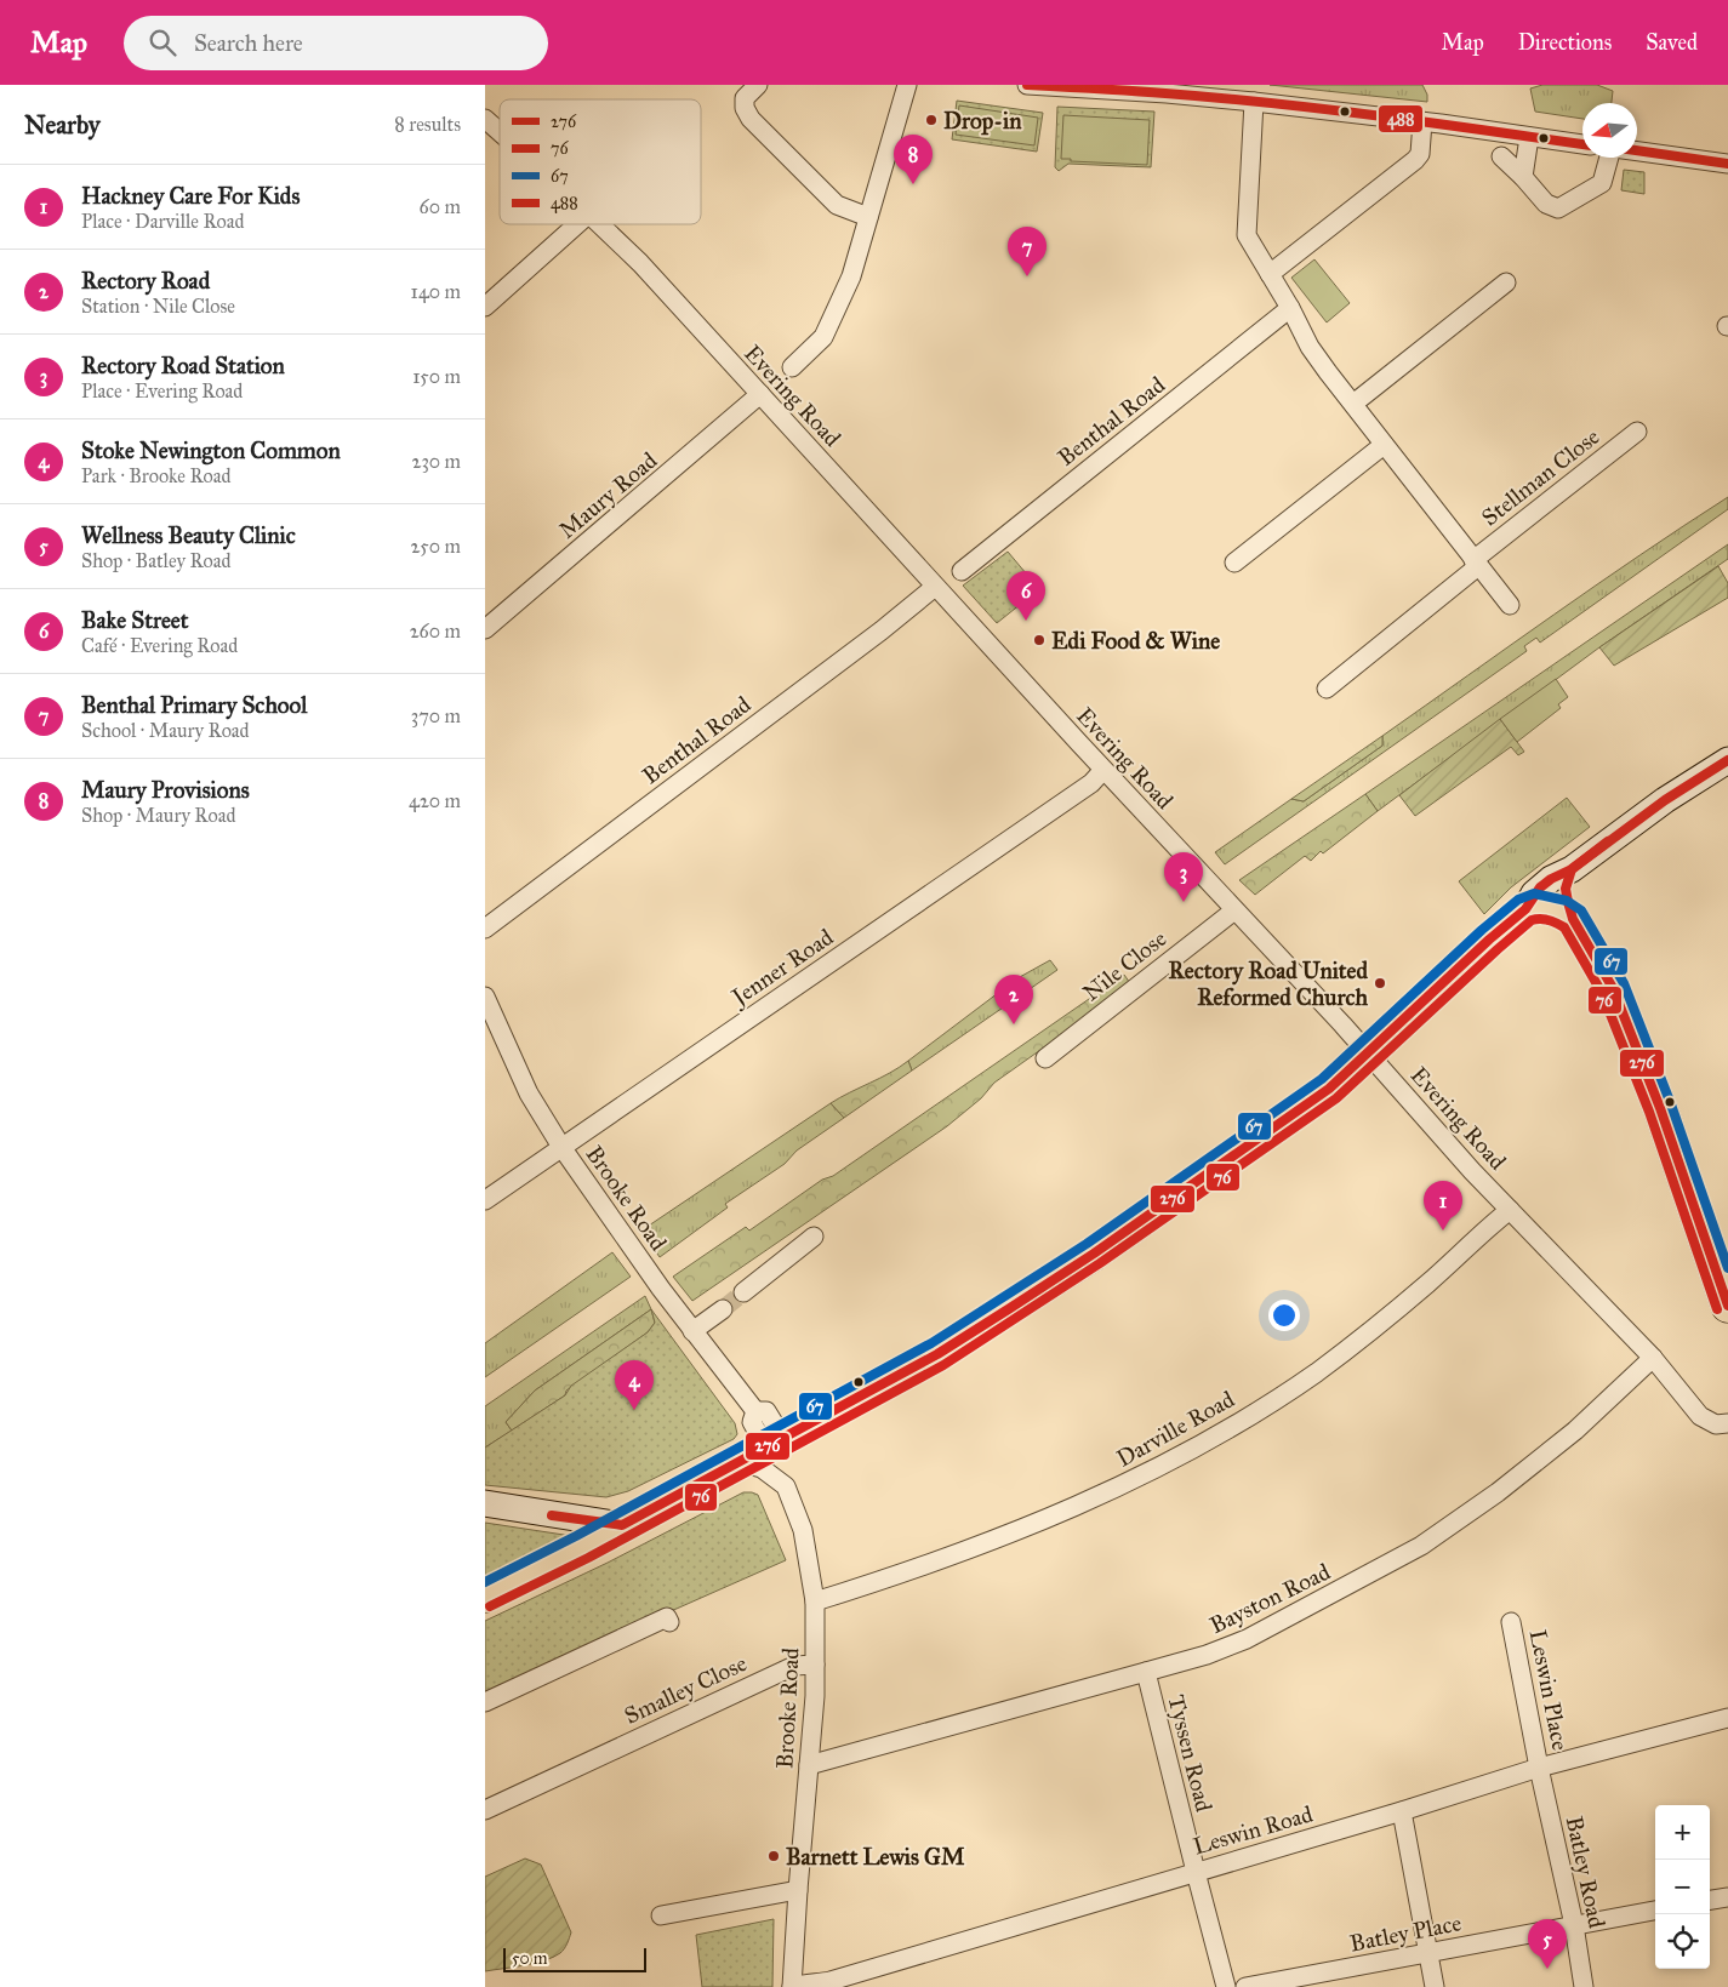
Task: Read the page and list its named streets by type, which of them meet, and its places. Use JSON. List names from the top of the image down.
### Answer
{
  "streets": {
    "street": [
      "Evering Road",
      "Benthal Road",
      "Stellman Close",
      "Maury Road",
      "Nile Close",
      "Jenner Road",
      "Brooke Road",
      "Darville Road",
      "Bayston Road",
      "Smalley Close",
      "Leswin Place",
      "Tyssen Road",
      "Leswin Road",
      "Batley Road",
      "Batley Place"
    ]
  },
  "crossings": [
    ["Evering Road", "Benthal Road"],
    ["Evering Road", "Maury Road"],
    ["Evering Road", "Nile Close"],
    ["Evering Road", "Jenner Road"],
    ["Evering Road", "Darville Road"],
    ["Evering Road", "Bayston Road"],
    ["Benthal Road", "Stellman Close"],
    ["Jenner Road", "Brooke Road"],
    ["Brooke Road", "Darville Road"],
    ["Brooke Road", "Bayston Road"],
    ["Brooke Road", "Smalley Close"],
    ["Brooke Road", "Leswin Road"],
    ["Bayston Road", "Tyssen Road"],
    ["Leswin Place", "Leswin Road"],
    ["Leswin Place", "Batley Road"],
    ["Tyssen Road", "Leswin Road"],
    ["Leswin Road", "Batley Road"],
    ["Batley Road", "Batley Place"]
  ],
  "places": [
    "Drop-in",
    "Edi Food & Wine",
    "Rectory Road United Reformed Church",
    "Barnett Lewis GM"
  ],
  "lines": [
    "transit line 488",
    "transit line 276",
    "transit line 67",
    "transit line 76"
  ],
  "legend": [
    "276",
    "76",
    "67",
    "488"
  ],
  "scale_bar": "50 m",
  "north": "left",
  "page": {
    "header": "Map",
    "search": "Search here",
    "nav": ["Map", "Directions", "Saved"],
    "heading": ["Nearby", "8 results"],
    "pins": [
      "8",
      "7",
      "6",
      "3",
      "2",
      "1",
      "4",
      "5"
    ],
    "list": [
      {
        "mark": "1",
        "name": "Hackney Care For Kids",
        "note": "Place · Darville Road",
        "value": "60 m"
      },
      {
        "mark": "2",
        "name": "Rectory Road",
        "note": "Station · Nile Close",
        "value": "140 m"
      },
      {
        "mark": "3",
        "name": "Rectory Road Station",
        "note": "Place · Evering Road",
        "value": "150 m"
      },
      {
        "mark": "4",
        "name": "Stoke Newington Common",
        "note": "Park · Brooke Road",
        "value": "230 m"
      },
      {
        "mark": "5",
        "name": "Wellness Beauty Clinic",
        "note": "Shop · Batley Road",
        "value": "250 m"
      },
      {
        "mark": "6",
        "name": "Bake Street",
        "note": "Café · Evering Road",
        "value": "260 m"
      },
      {
        "mark": "7",
        "name": "Benthal Primary School",
        "note": "School · Maury Road",
        "value": "370 m"
      },
      {
        "mark": "8",
        "name": "Maury Provisions",
        "note": "Shop · Maury Road",
        "value": "420 m"
      }
    ],
    "map_buttons": ["+", "−"],
    "scale": "50 m"
  }
}
